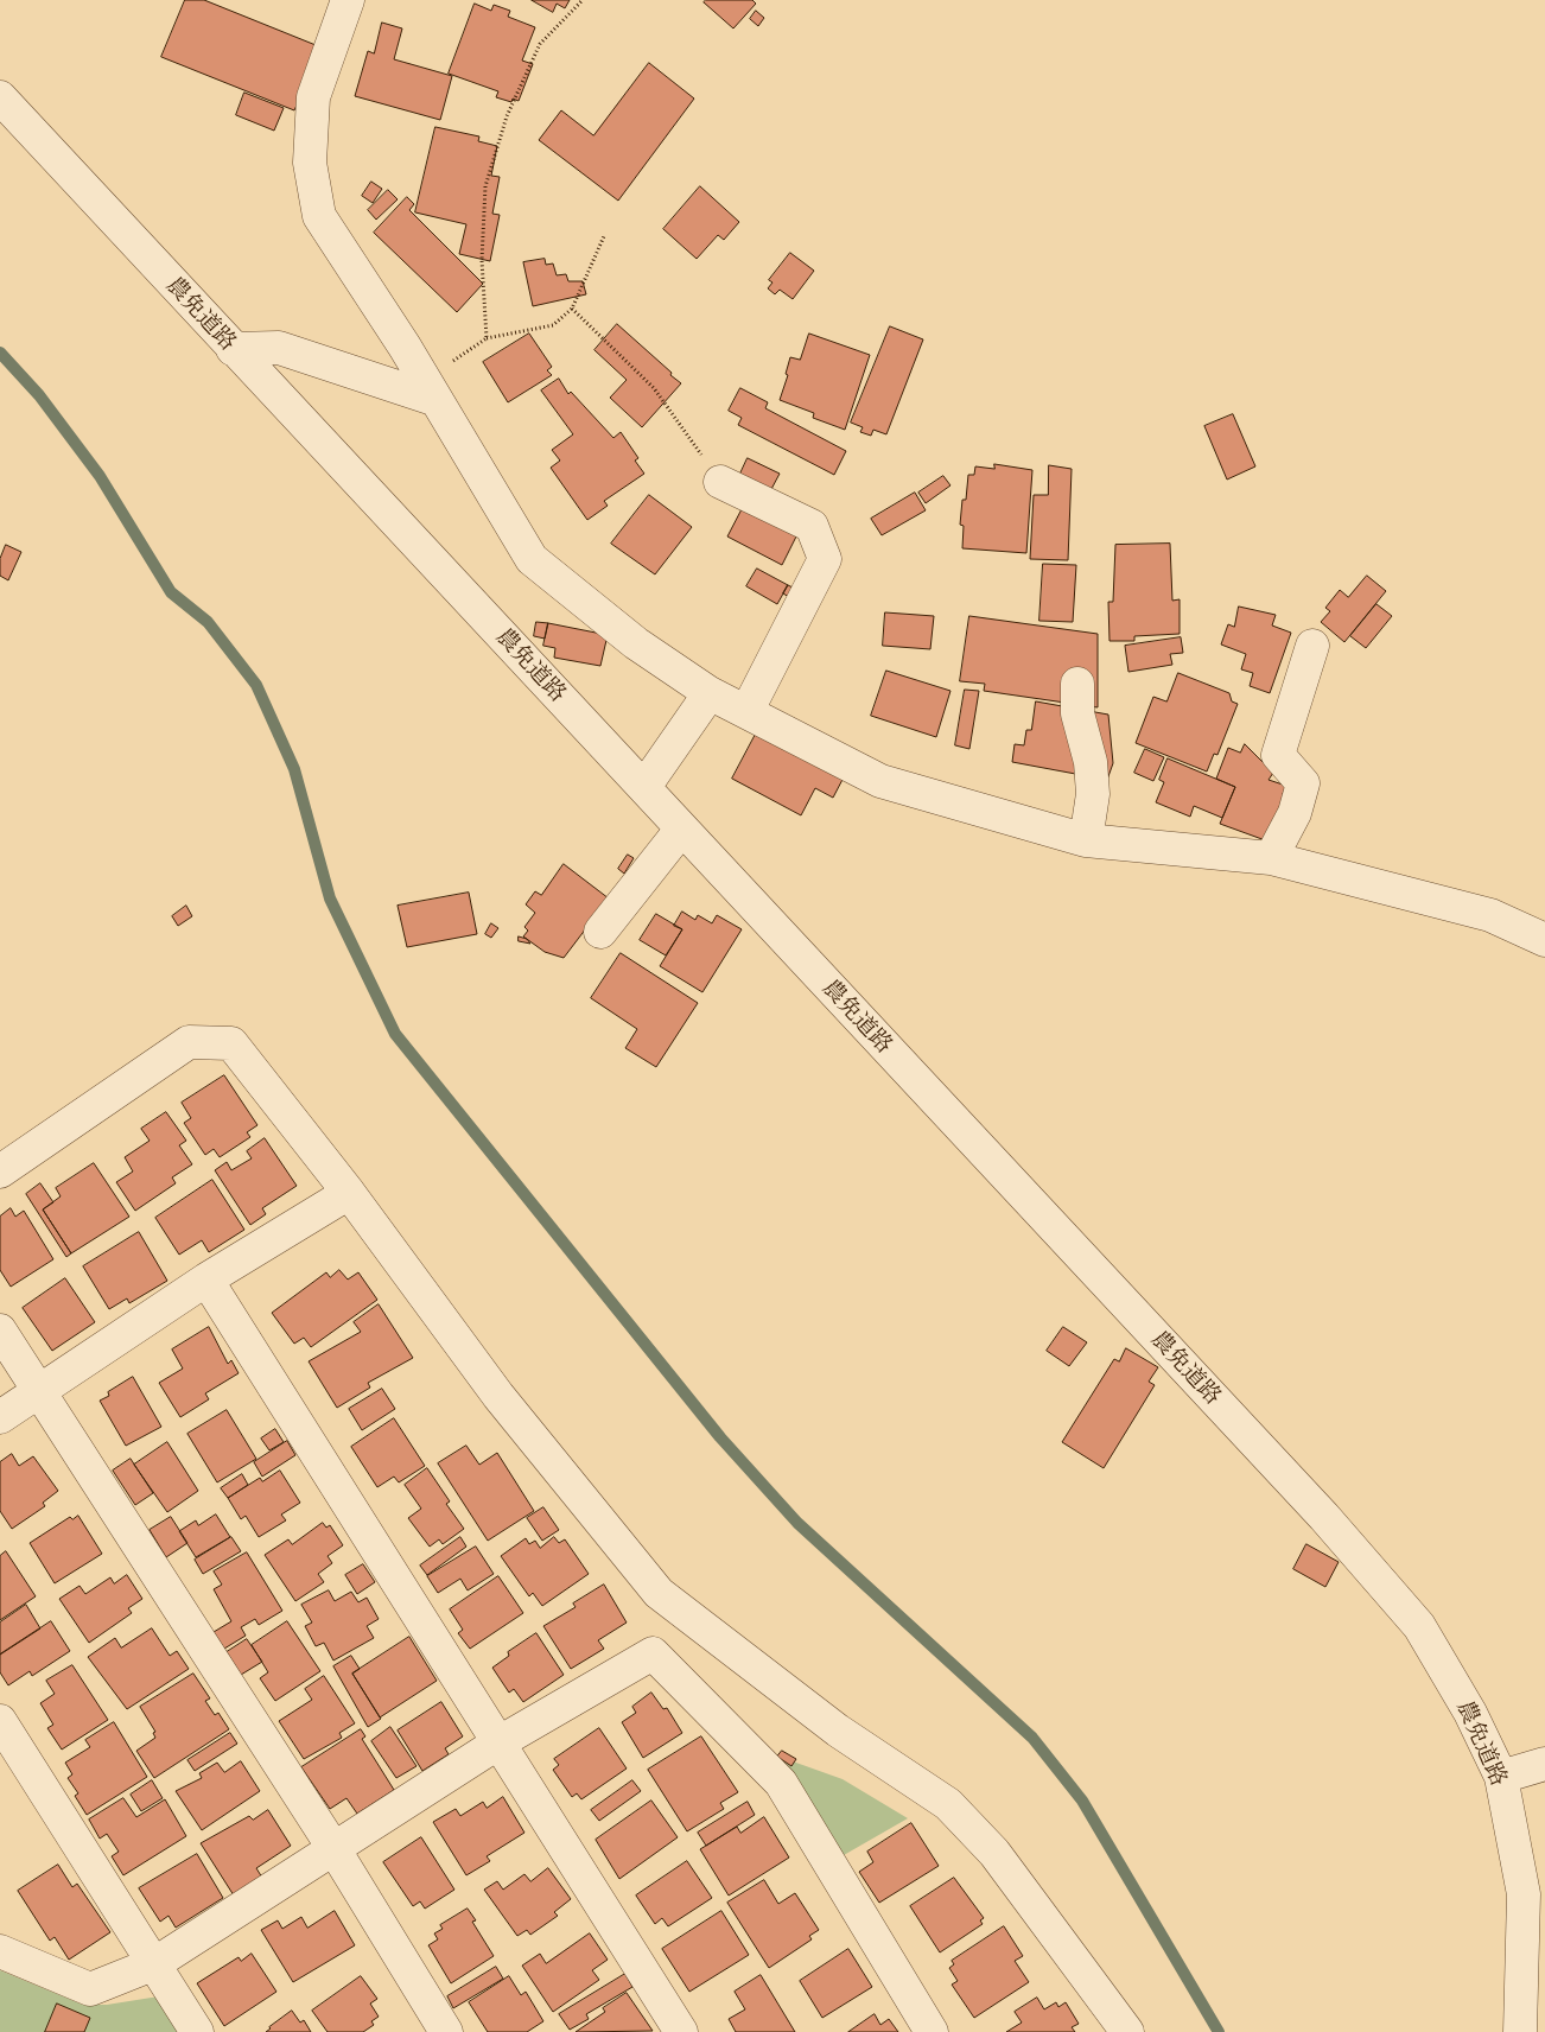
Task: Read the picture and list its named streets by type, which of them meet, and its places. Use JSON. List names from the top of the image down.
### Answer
{
  "streets": {
    "street": ["農免道路"]
  }
}
